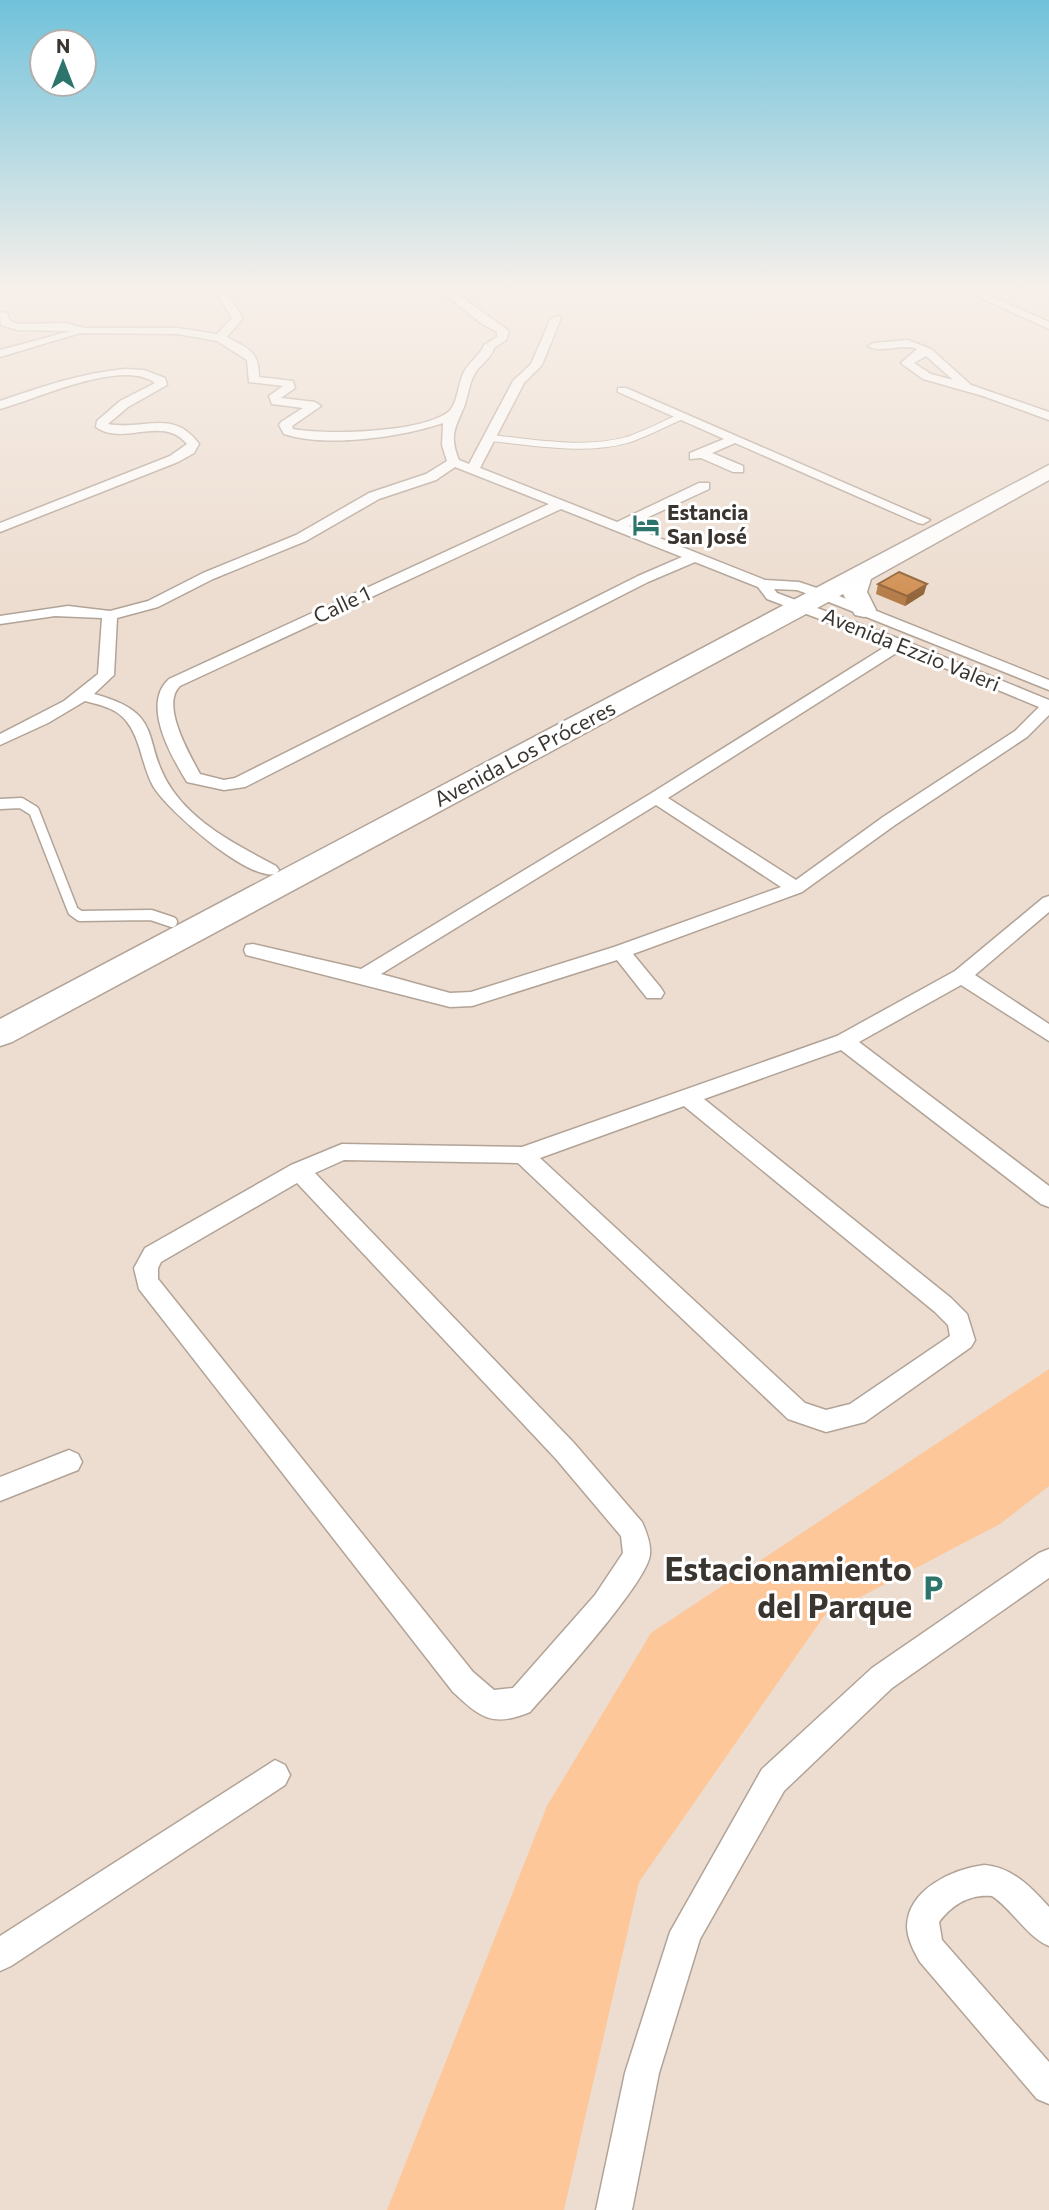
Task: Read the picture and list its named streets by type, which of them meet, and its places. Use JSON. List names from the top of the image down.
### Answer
{
  "streets": {
    "highway": ["Avenida Los Próceres"],
    "street": ["Calle 1", "Avenida Ezzio Valeri"]
  },
  "crossings": [
    ["Avenida Ezzio Valeri", "Avenida Los Próceres"]
  ],
  "places": {
    "hotel": ["Estancia San José"],
    "parking": ["Estacionamiento del Parque"]
  },
  "north": "top"
}
